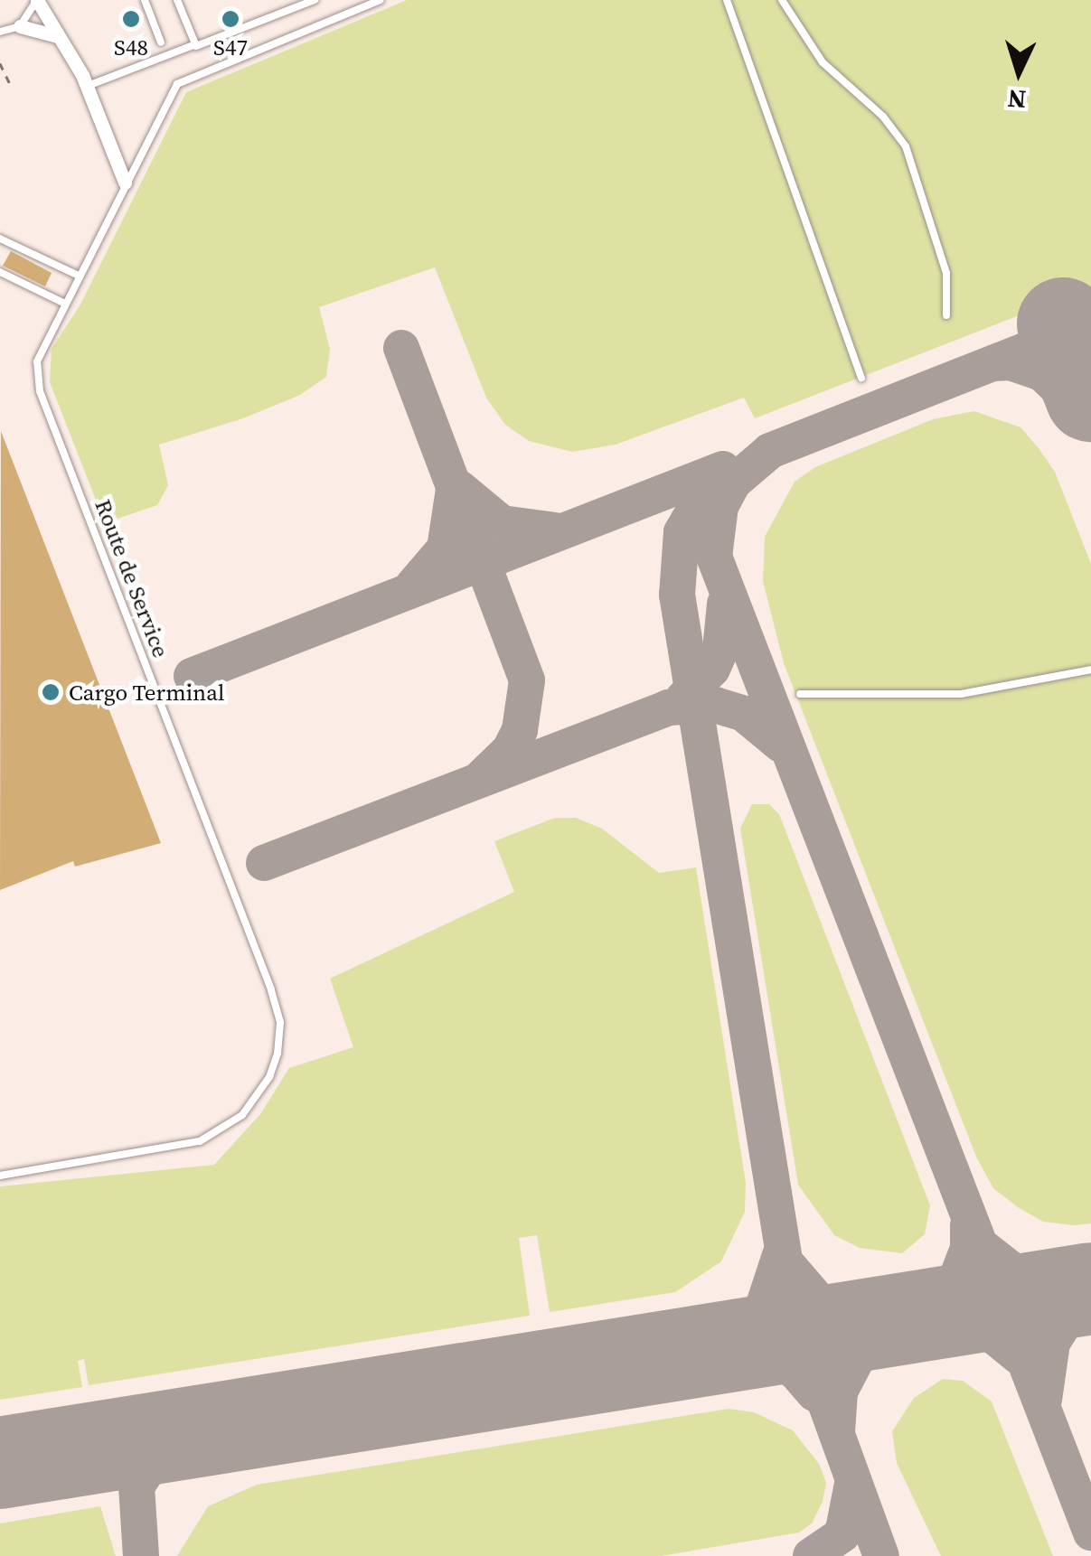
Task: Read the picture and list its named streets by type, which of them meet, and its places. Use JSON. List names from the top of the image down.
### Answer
{
  "streets": {
    "lane": ["Route de Service"]
  },
  "places": ["S48", "S47", "Cargo Terminal"],
  "north": "bottom"
}
